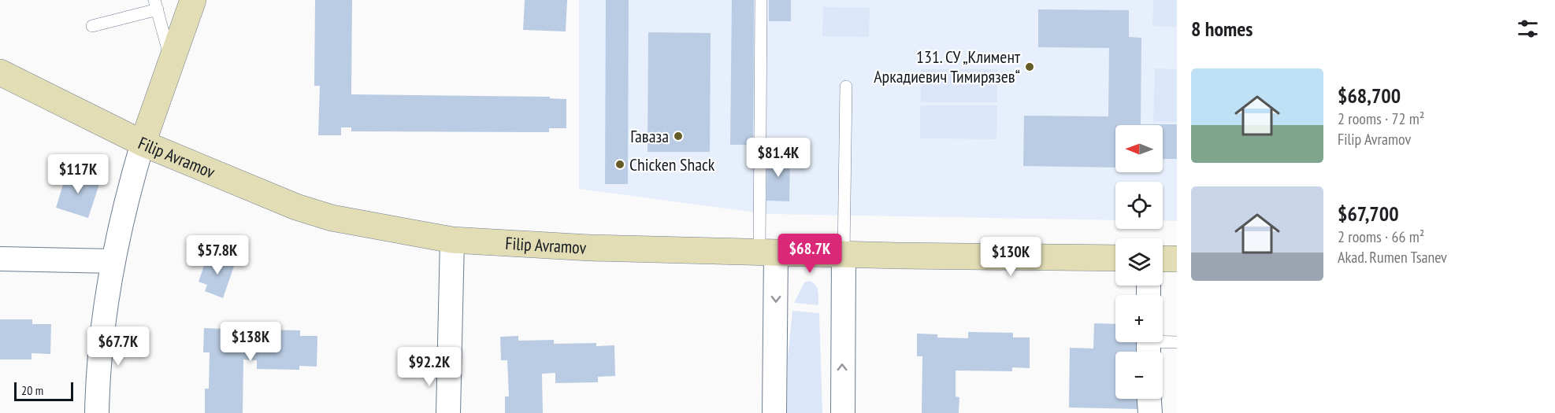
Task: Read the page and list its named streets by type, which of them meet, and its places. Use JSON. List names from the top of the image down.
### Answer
{
  "streets": {
    "street": ["Filip Avramov"]
  },
  "places": ["131. СУ „Климент Аркадиевич Тимирязев“", "Гаваза", "Chicken Shack"],
  "scale_bar": "20 m",
  "north": "left",
  "page": {
    "heading": "8 homes",
    "list": [
      {
        "name": "$68,700",
        "note": "2 rooms · 72 m² · Filip Avramov"
      },
      {
        "name": "$67,700",
        "note": "2 rooms · 66 m² · Akad. Rumen Tsanev"
      }
    ],
    "map_buttons": ["+", "−"],
    "price": [
      "$81.4K",
      "$117K",
      "$68.7K",
      "$57.8K",
      "$130K",
      "$138K",
      "$67.7K",
      "$92.2K"
    ],
    "scale": "20 m"
  }
}
